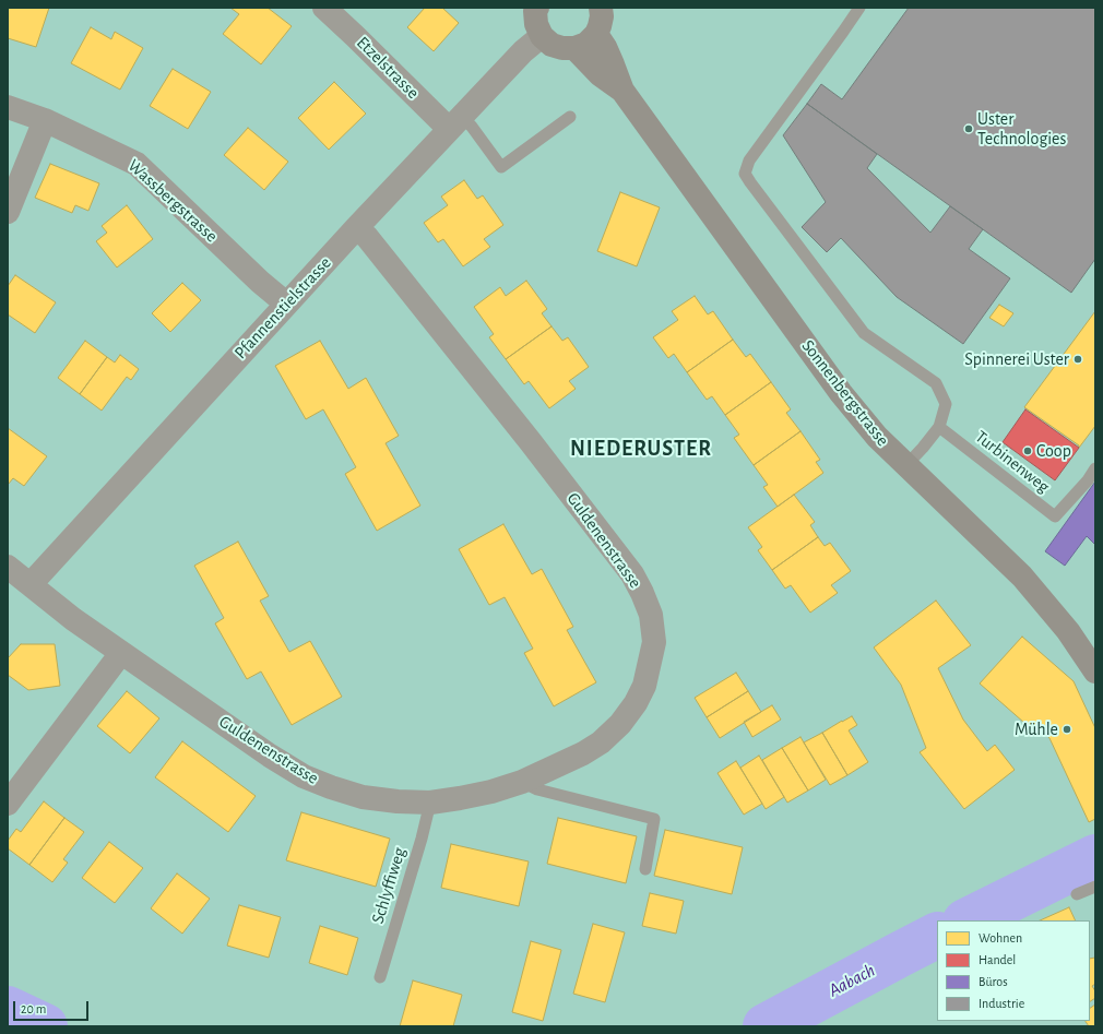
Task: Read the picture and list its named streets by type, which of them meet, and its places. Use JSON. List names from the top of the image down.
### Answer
{
  "streets": {
    "street": [
      "Etzelstrasse",
      "Wassbergstrasse",
      "Pfannenstielstrasse",
      "Sonnenbergstrasse",
      "Guldenenstrasse"
    ],
    "lane": ["Turbinenweg", "Schlyffiweg"]
  },
  "crossings": [
    ["Etzelstrasse", "Pfannenstielstrasse"],
    ["Wassbergstrasse", "Pfannenstielstrasse"],
    ["Pfannenstielstrasse", "Guldenenstrasse"],
    ["Guldenenstrasse", "Schlyffiweg"]
  ],
  "districts": ["NIEDERUSTER"],
  "water": ["Aabach"],
  "places": [
    "Uster Technologies",
    "Spinnerei Uster",
    "Coop",
    "Mühle"
  ],
  "legend": [
    "Wohnen",
    "Handel",
    "Büros",
    "Industrie"
  ],
  "scale_bar": "20 m"
}
